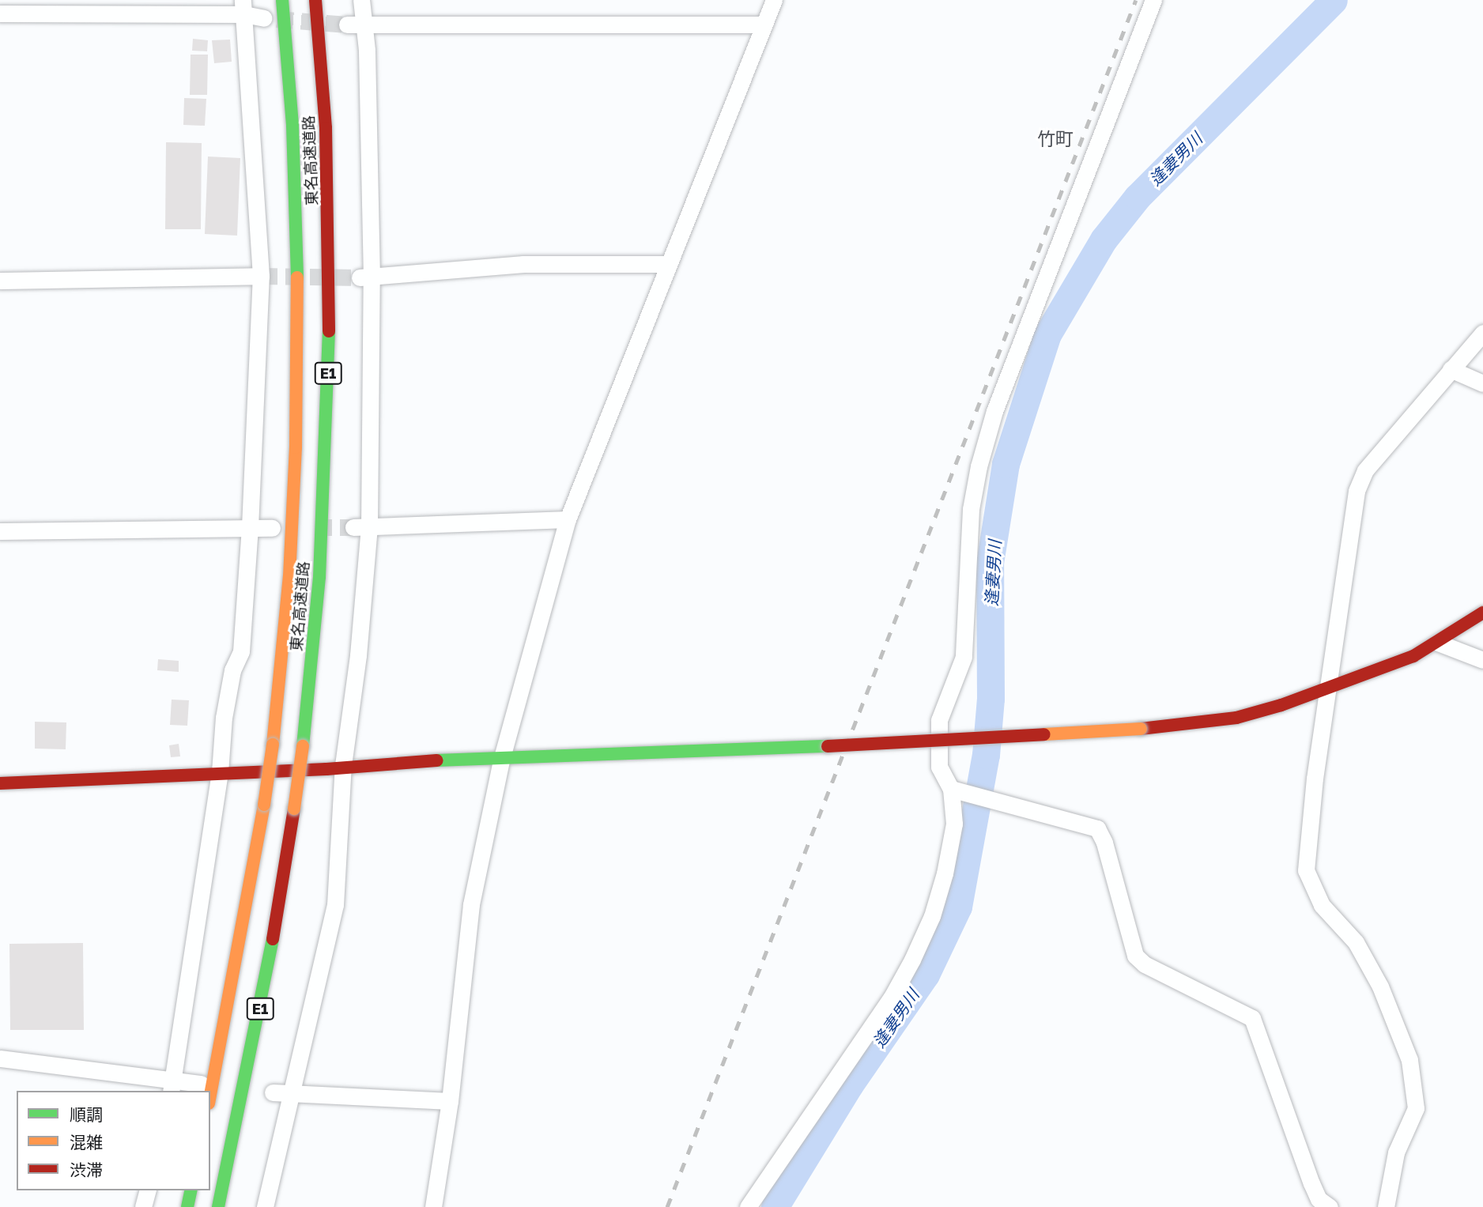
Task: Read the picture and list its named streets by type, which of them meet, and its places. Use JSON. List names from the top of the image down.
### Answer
{
  "streets": {
    "main road": ["東名高速道路", "E1"]
  },
  "districts": ["竹町"],
  "water": ["逢妻男川"],
  "legend": ["順調", "混雑", "渋滞"]
}
